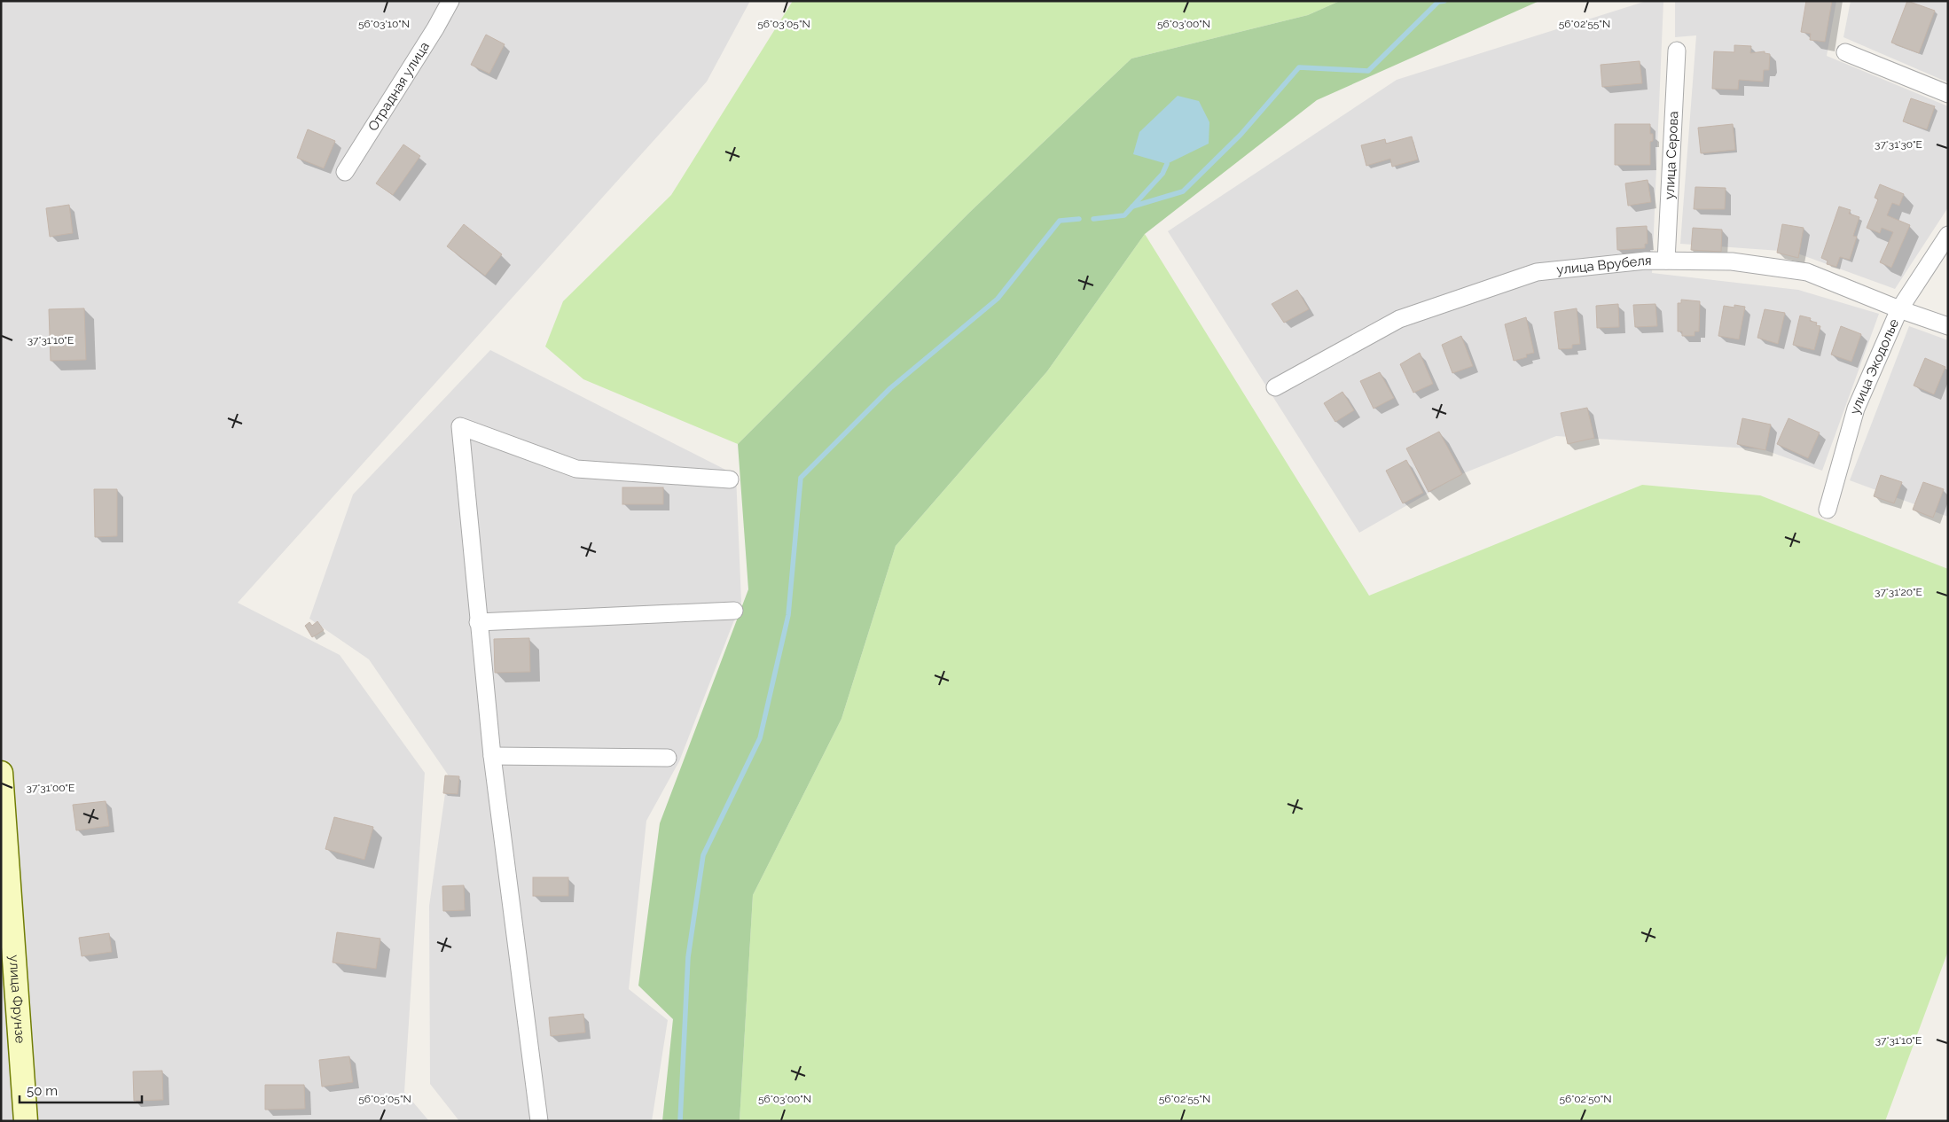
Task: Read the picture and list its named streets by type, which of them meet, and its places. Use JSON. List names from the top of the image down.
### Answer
{
  "streets": {
    "street": [
      "Отрадная улица",
      "улица Серова",
      "улица Врубеля",
      "улица Экодолье",
      "улица Фрунзе"
    ]
  },
  "crossings": [
    ["улица Серова", "улица Врубеля"],
    ["улица Врубеля", "улица Экодолье"]
  ],
  "scale_bar": "50 m",
  "coordinates": [
    "56°03'10\"N",
    "56°03'05\"N",
    "56°03'00\"N",
    "56°02'55\"N",
    "37°31'30\"E",
    "37°31'10\"E",
    "37°31'20\"E",
    "37°31'00\"E",
    "56°02'50\"N"
  ]
}
